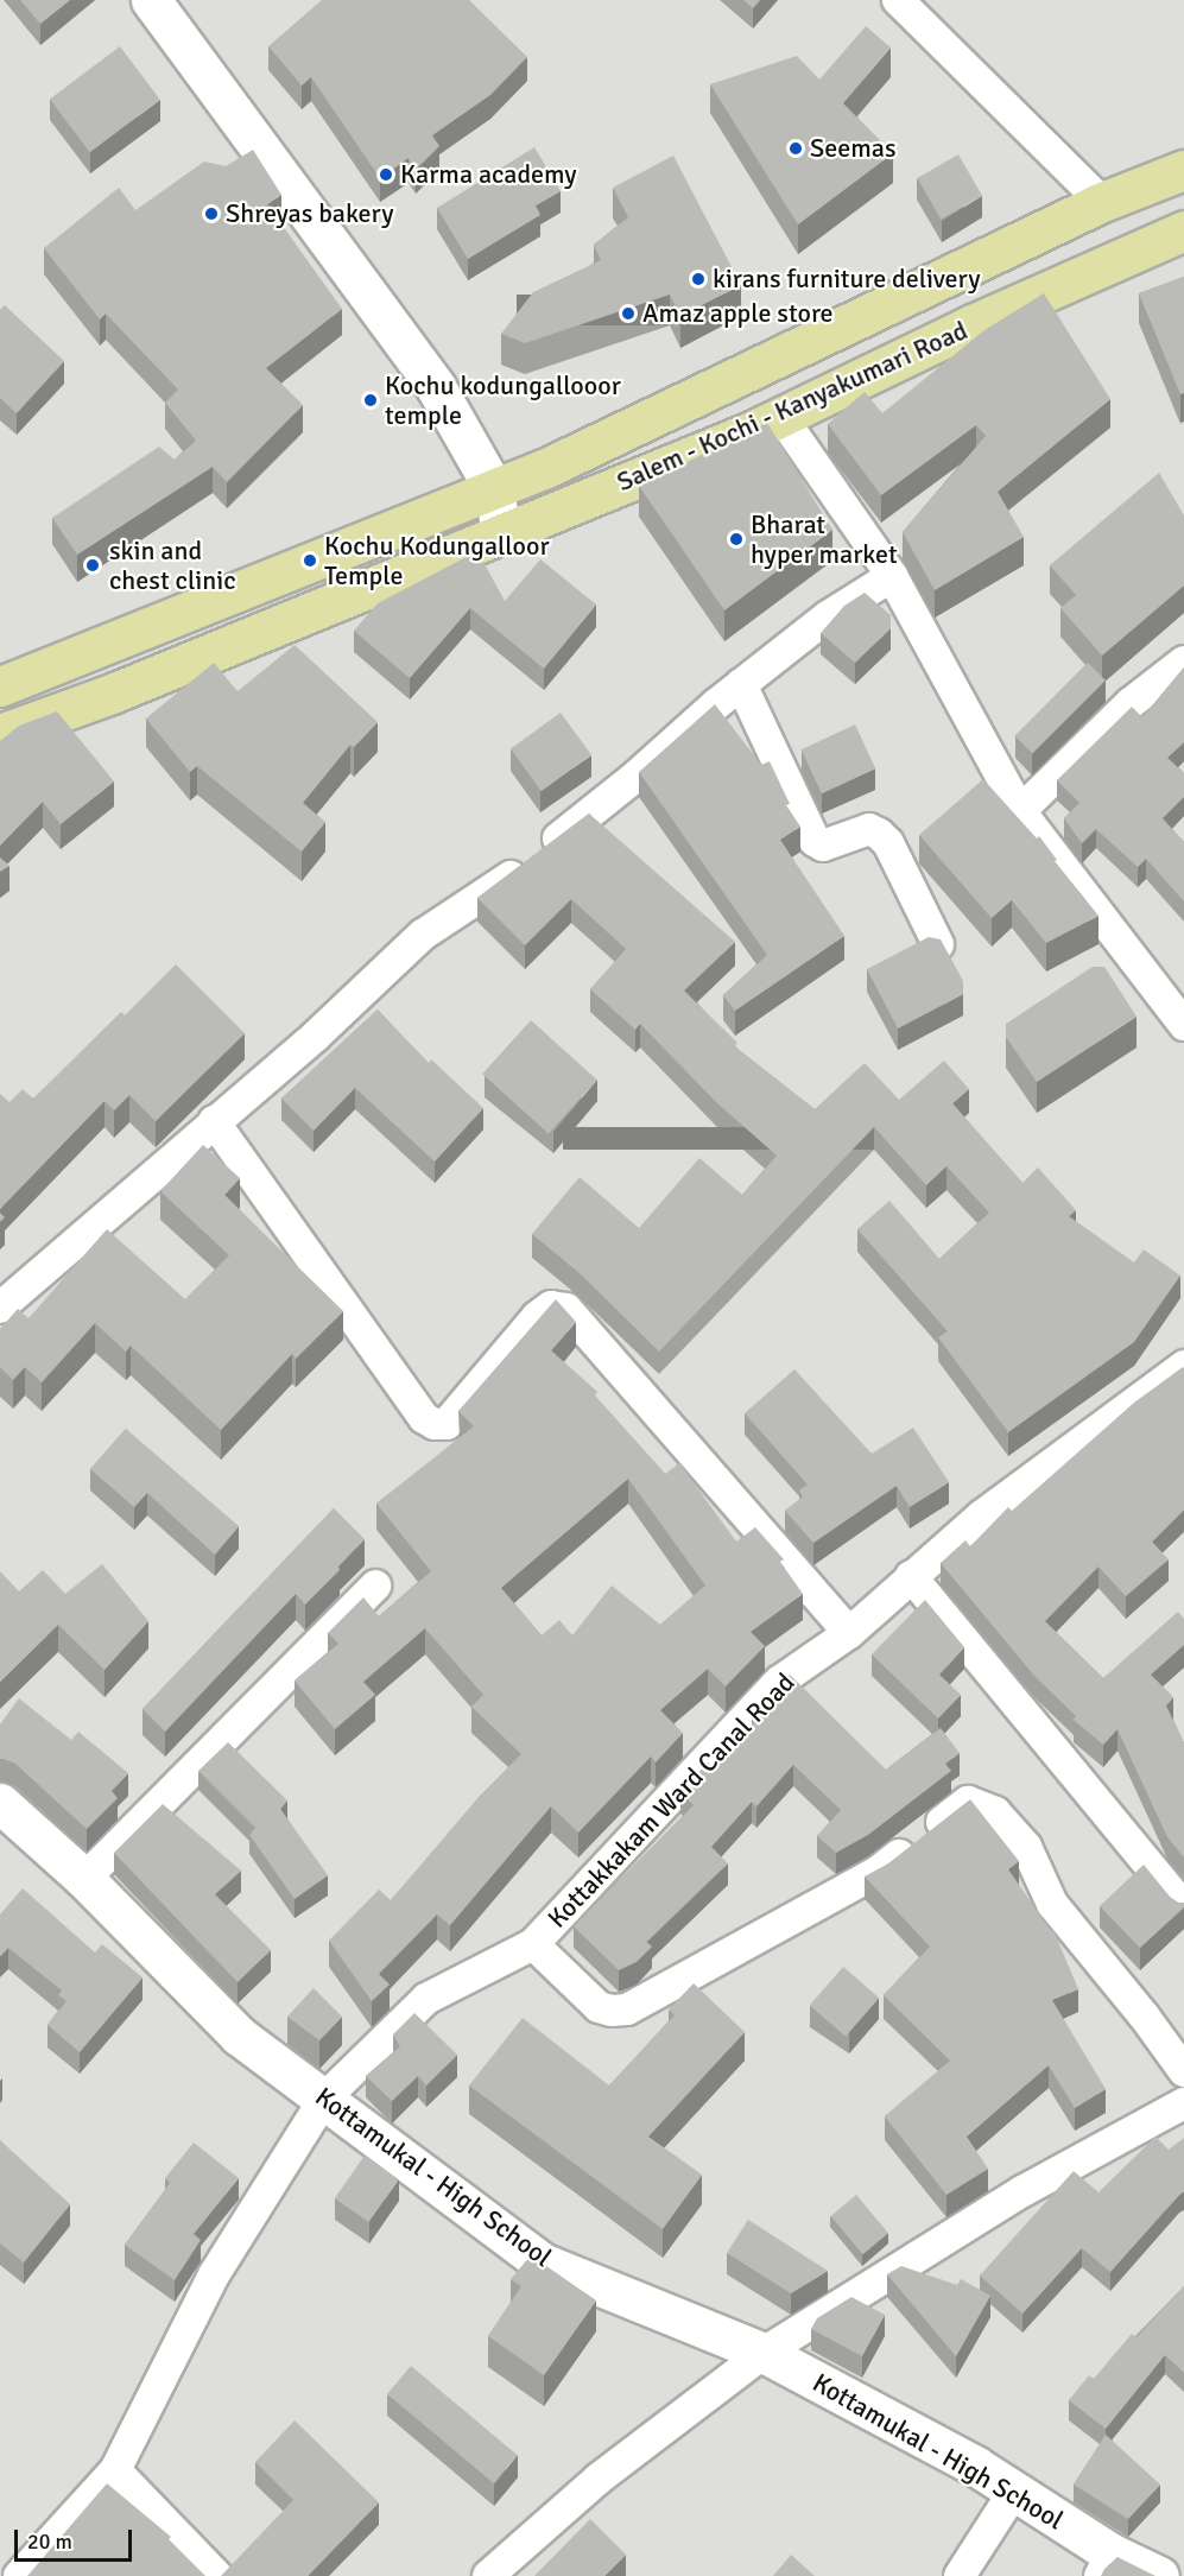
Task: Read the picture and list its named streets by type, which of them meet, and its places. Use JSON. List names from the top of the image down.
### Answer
{
  "streets": {
    "main road": ["Salem - Kochi - Kanyakumari Road", "Kottamukal - High School"],
    "street": ["Kottakkakam Ward Canal Road"]
  },
  "crossings": [
    ["Kottakkakam Ward Canal Road", "Kottamukal - High School"]
  ],
  "places": [
    "Seemas",
    "Karma academy",
    "Shreyas bakery",
    "kirans furniture delivery",
    "Amaz apple store",
    "Kochu kodungallooor temple",
    "Bharat hyper market",
    "Kochu Kodungalloor Temple",
    "skin and chest clinic"
  ],
  "scale_bar": "20 m"
}
